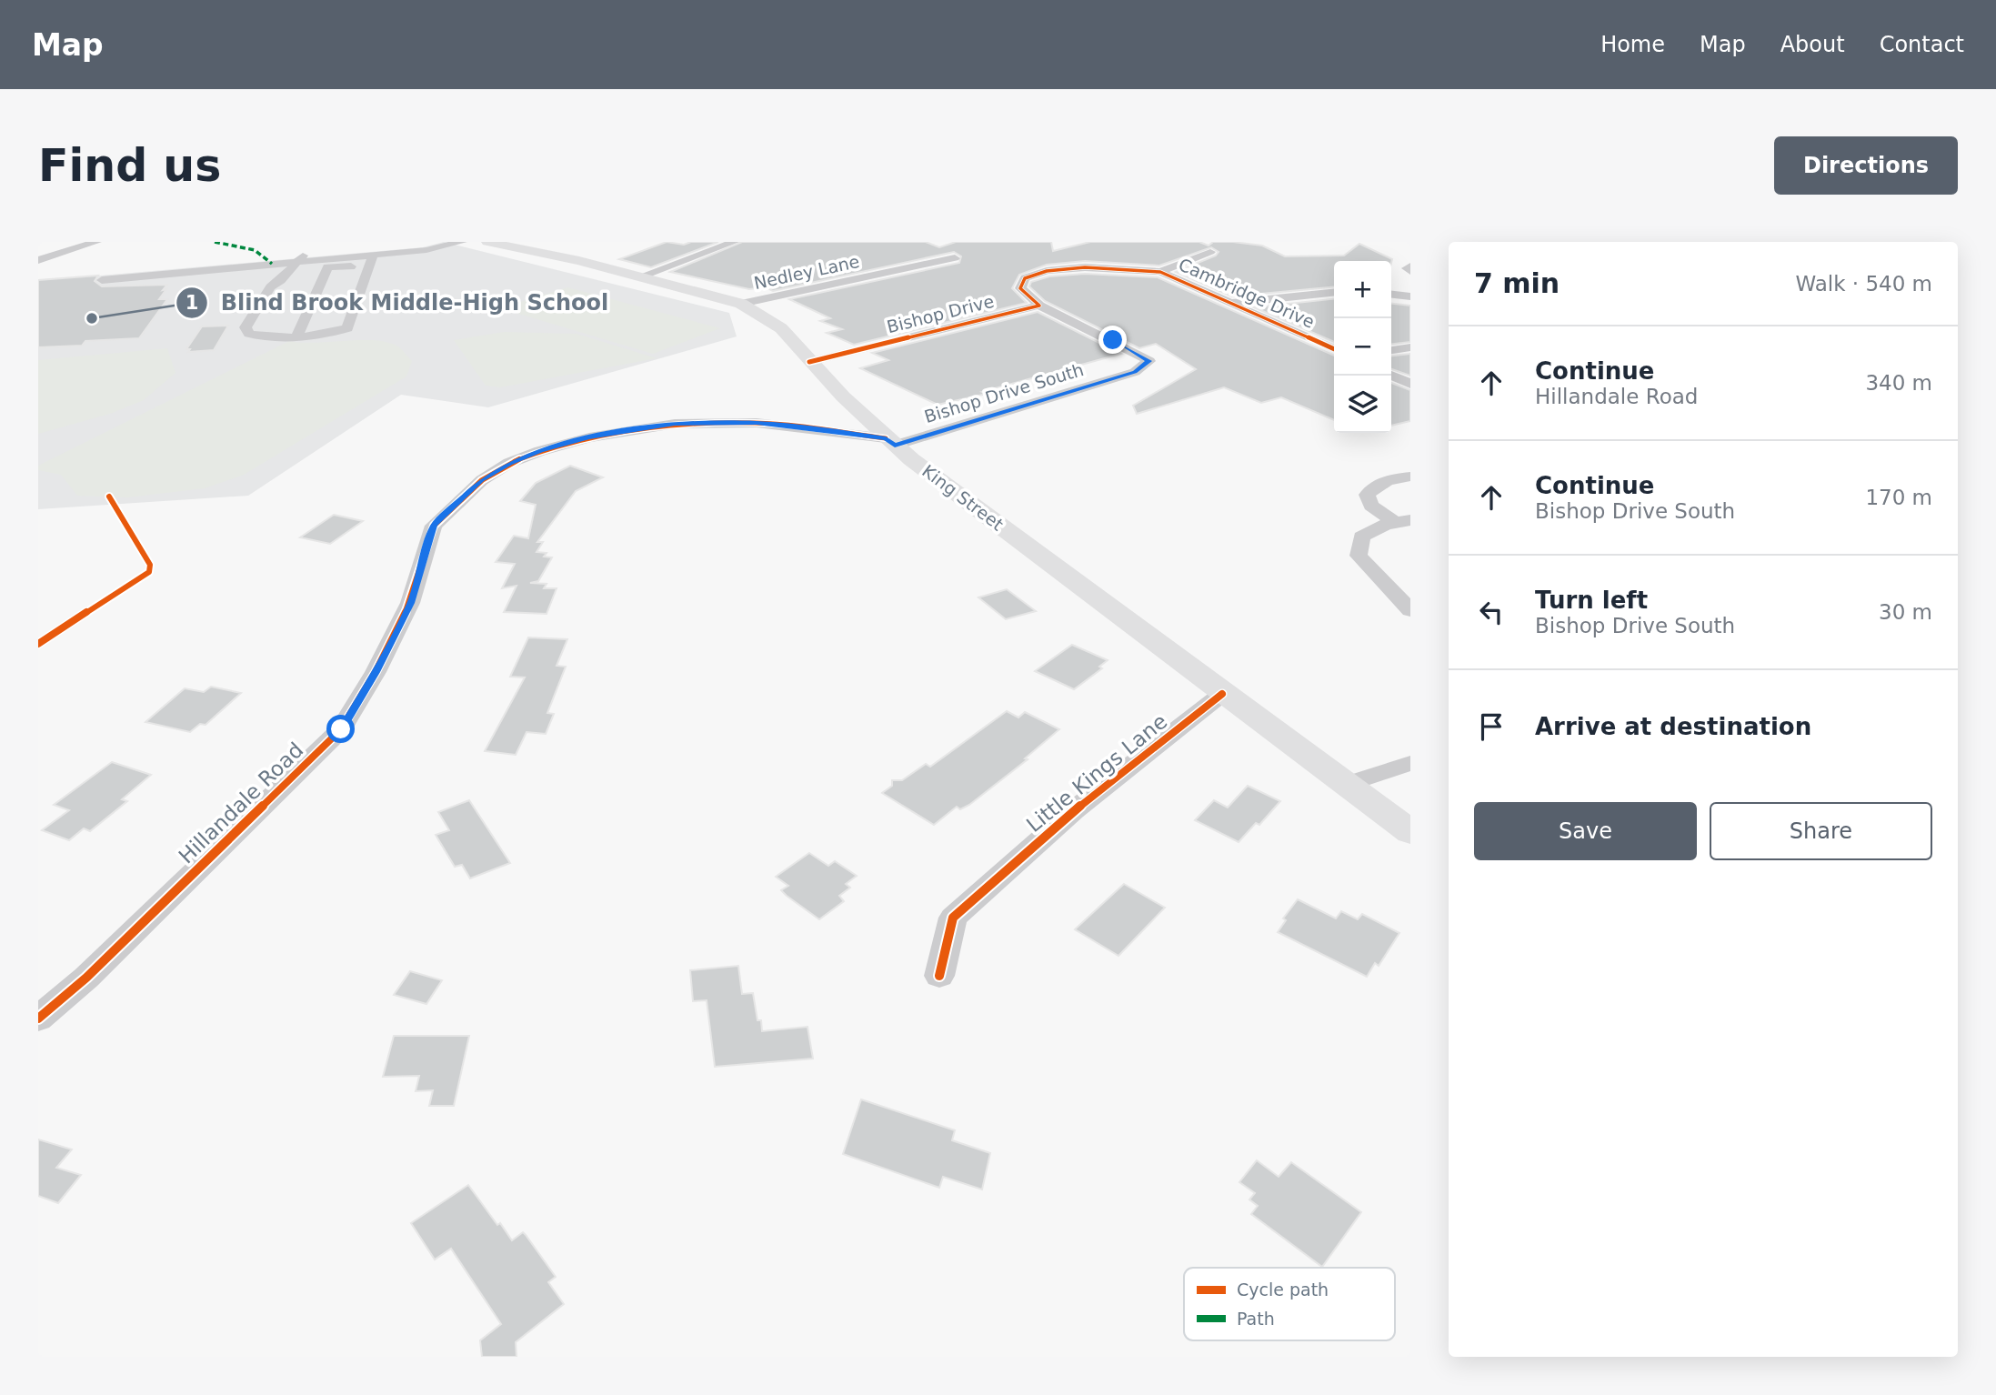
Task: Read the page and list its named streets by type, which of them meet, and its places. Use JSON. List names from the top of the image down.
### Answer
{
  "streets": {
    "main road": ["King Street"],
    "street": [
      "Nedley Lane",
      "Cambridge Drive",
      "Bishop Drive",
      "Bishop Drive South",
      "Little Kings Lane",
      "Hillandale Road"
    ]
  },
  "crossings": [
    ["Nedley Lane", "King Street"],
    ["Cambridge Drive", "Bishop Drive"],
    ["Bishop Drive", "Bishop Drive South"],
    ["Bishop Drive", "King Street"],
    ["Bishop Drive South", "King Street"],
    ["Bishop Drive South", "Hillandale Road"],
    ["King Street", "Little Kings Lane"],
    ["King Street", "Hillandale Road"]
  ],
  "places": ["Blind Brook Middle-High School"],
  "legend": ["Cycle path", "Path"],
  "page": {
    "header": "Map",
    "nav": [
      "Home",
      "Map",
      "About",
      "Contact"
    ],
    "buttons": [
      "Directions",
      ["Save", "Share"]
    ],
    "title": "Find us",
    "heading": ["7 min", "Walk · 540 m"],
    "map_buttons": ["+", "−"],
    "list": [
      ["Continue", "Hillandale Road", "340 m"],
      ["Continue", "Bishop Drive South", "170 m"],
      ["Turn left", "Bishop Drive South", "30 m"],
      "Arrive at destination"
    ]
  }
}
